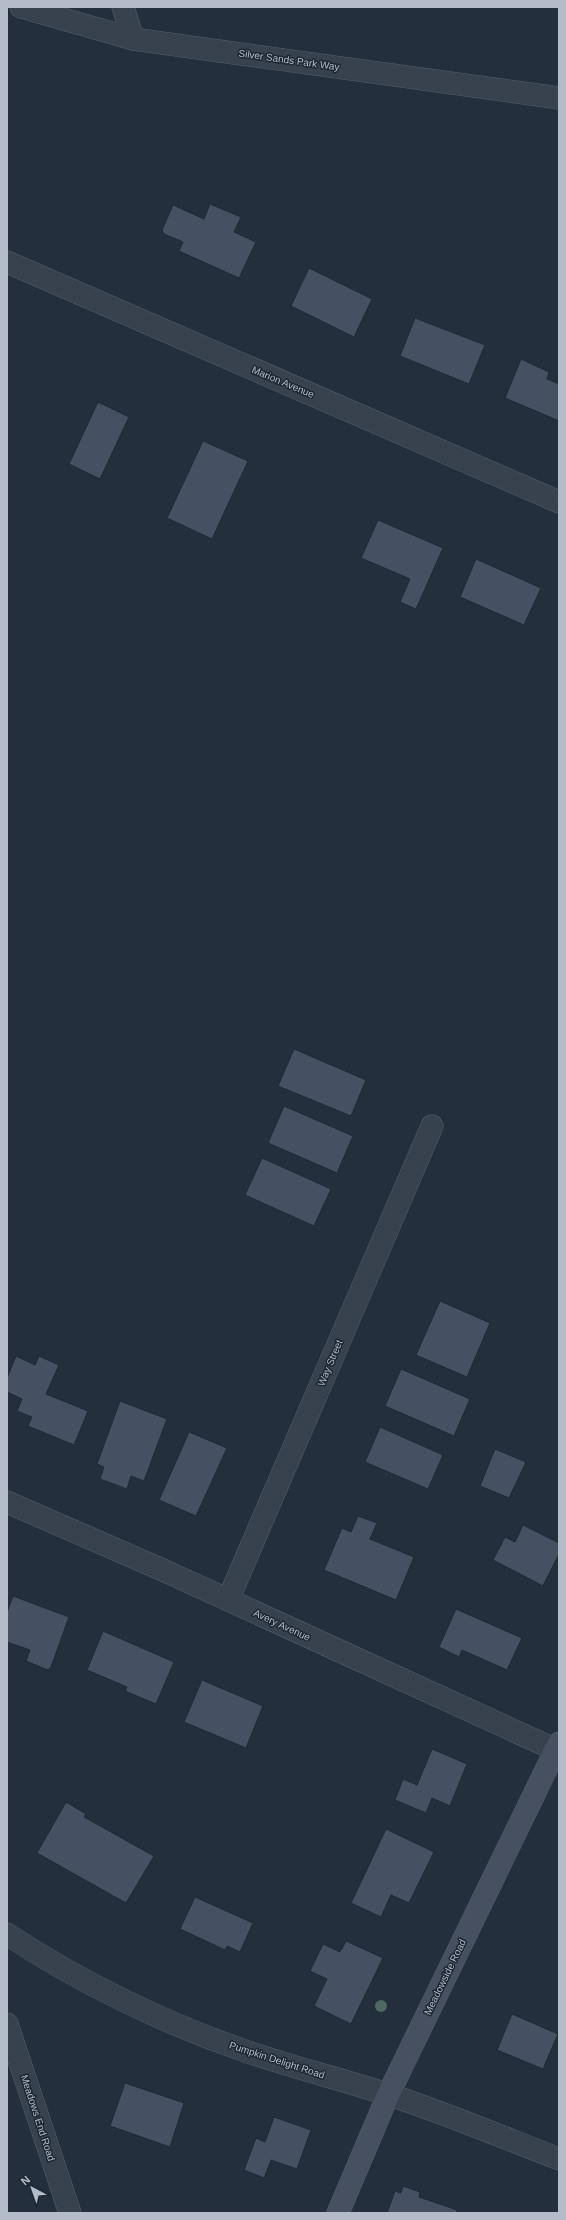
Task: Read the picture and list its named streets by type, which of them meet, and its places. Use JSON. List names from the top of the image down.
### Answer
{
  "streets": {
    "main road": ["Meadowside Road"],
    "street": [
      "Silver Sands Park Way",
      "Marion Avenue",
      "Way Street",
      "Avery Avenue",
      "Pumpkin Delight Road",
      "Meadows End Road"
    ]
  },
  "crossings": [
    ["Way Street", "Avery Avenue"],
    ["Avery Avenue", "Meadowside Road"],
    ["Meadowside Road", "Pumpkin Delight Road"]
  ],
  "north": "top left"
}
